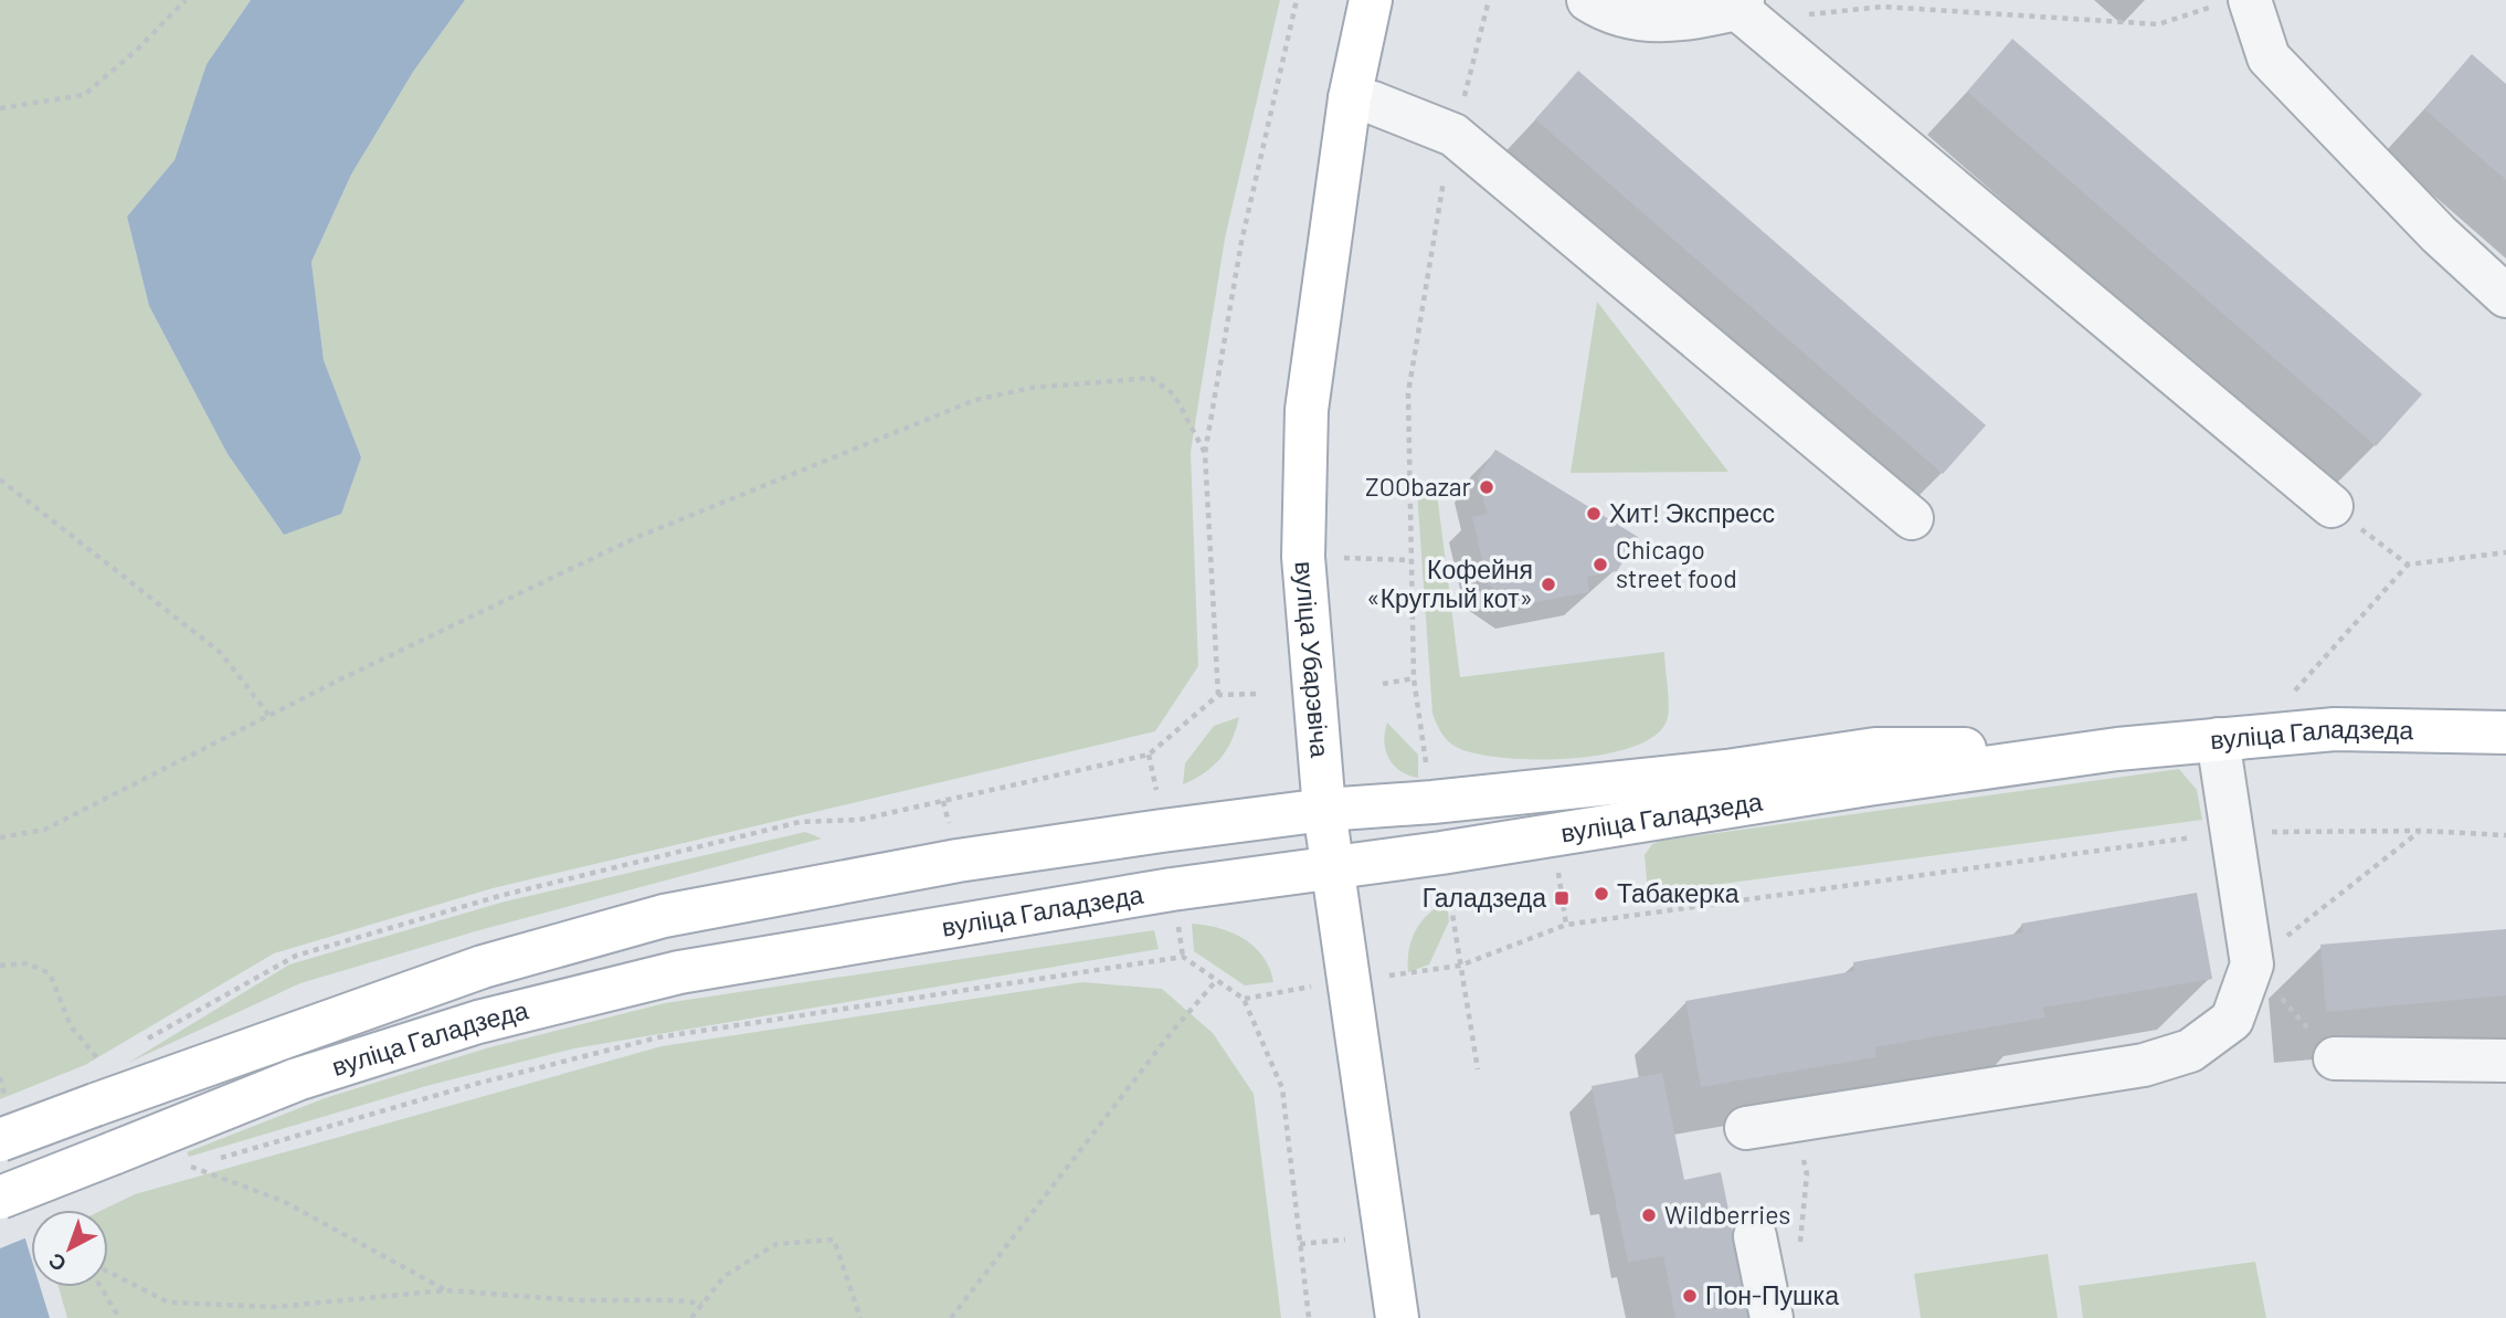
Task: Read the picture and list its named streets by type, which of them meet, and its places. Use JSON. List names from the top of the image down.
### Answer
{
  "streets": {
    "main road": ["вуліца Убарэвіча", "вуліца Галадзеда"]
  },
  "crossings": [
    ["вуліца Убарэвіча", "вуліца Галадзеда"]
  ],
  "places": {
    "other": [
      "ZOObazar",
      "Хит! Экспресс",
      "Chicago street food",
      "Кофейня «Круглый кот»",
      "Табакерка",
      "Wildberries",
      "Пон-Пушка"
    ],
    "transit": ["Галадзеда"]
  },
  "north": "bottom left"
}
